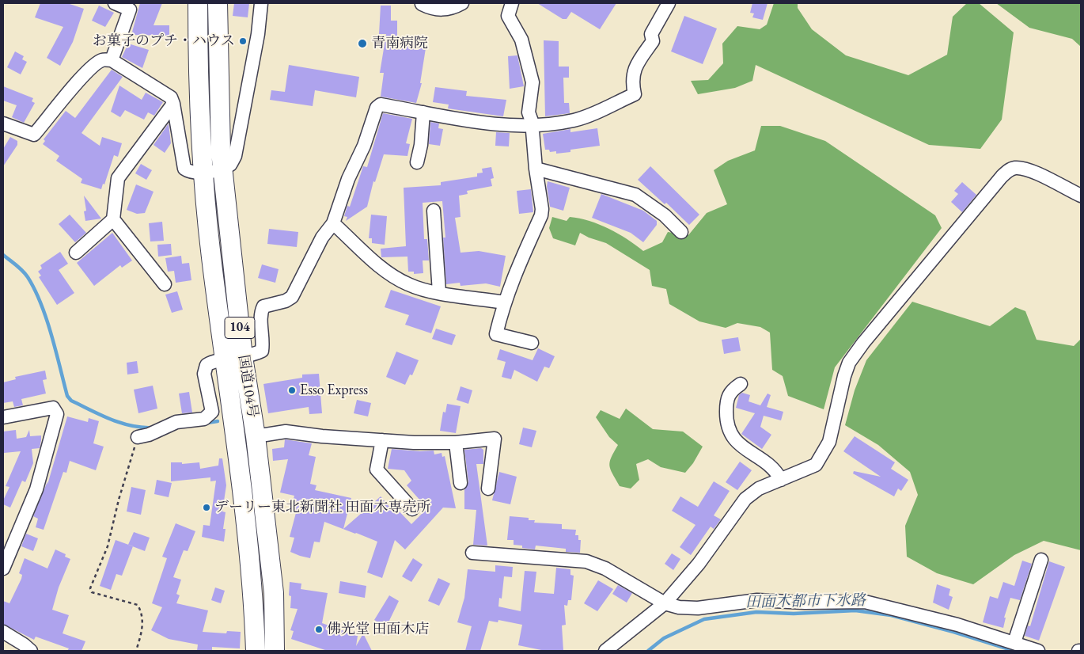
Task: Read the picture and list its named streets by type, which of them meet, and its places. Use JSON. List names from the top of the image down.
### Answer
{
  "streets": {
    "highway": ["104", "国道104号"]
  },
  "water": ["田面木都市下水路"],
  "places": [
    "お菓子のプチ・ハウス",
    "青南病院",
    "Esso Express",
    "デーリー東北新聞社 田面木専売所",
    "佛光堂 田面木店"
  ]
}
